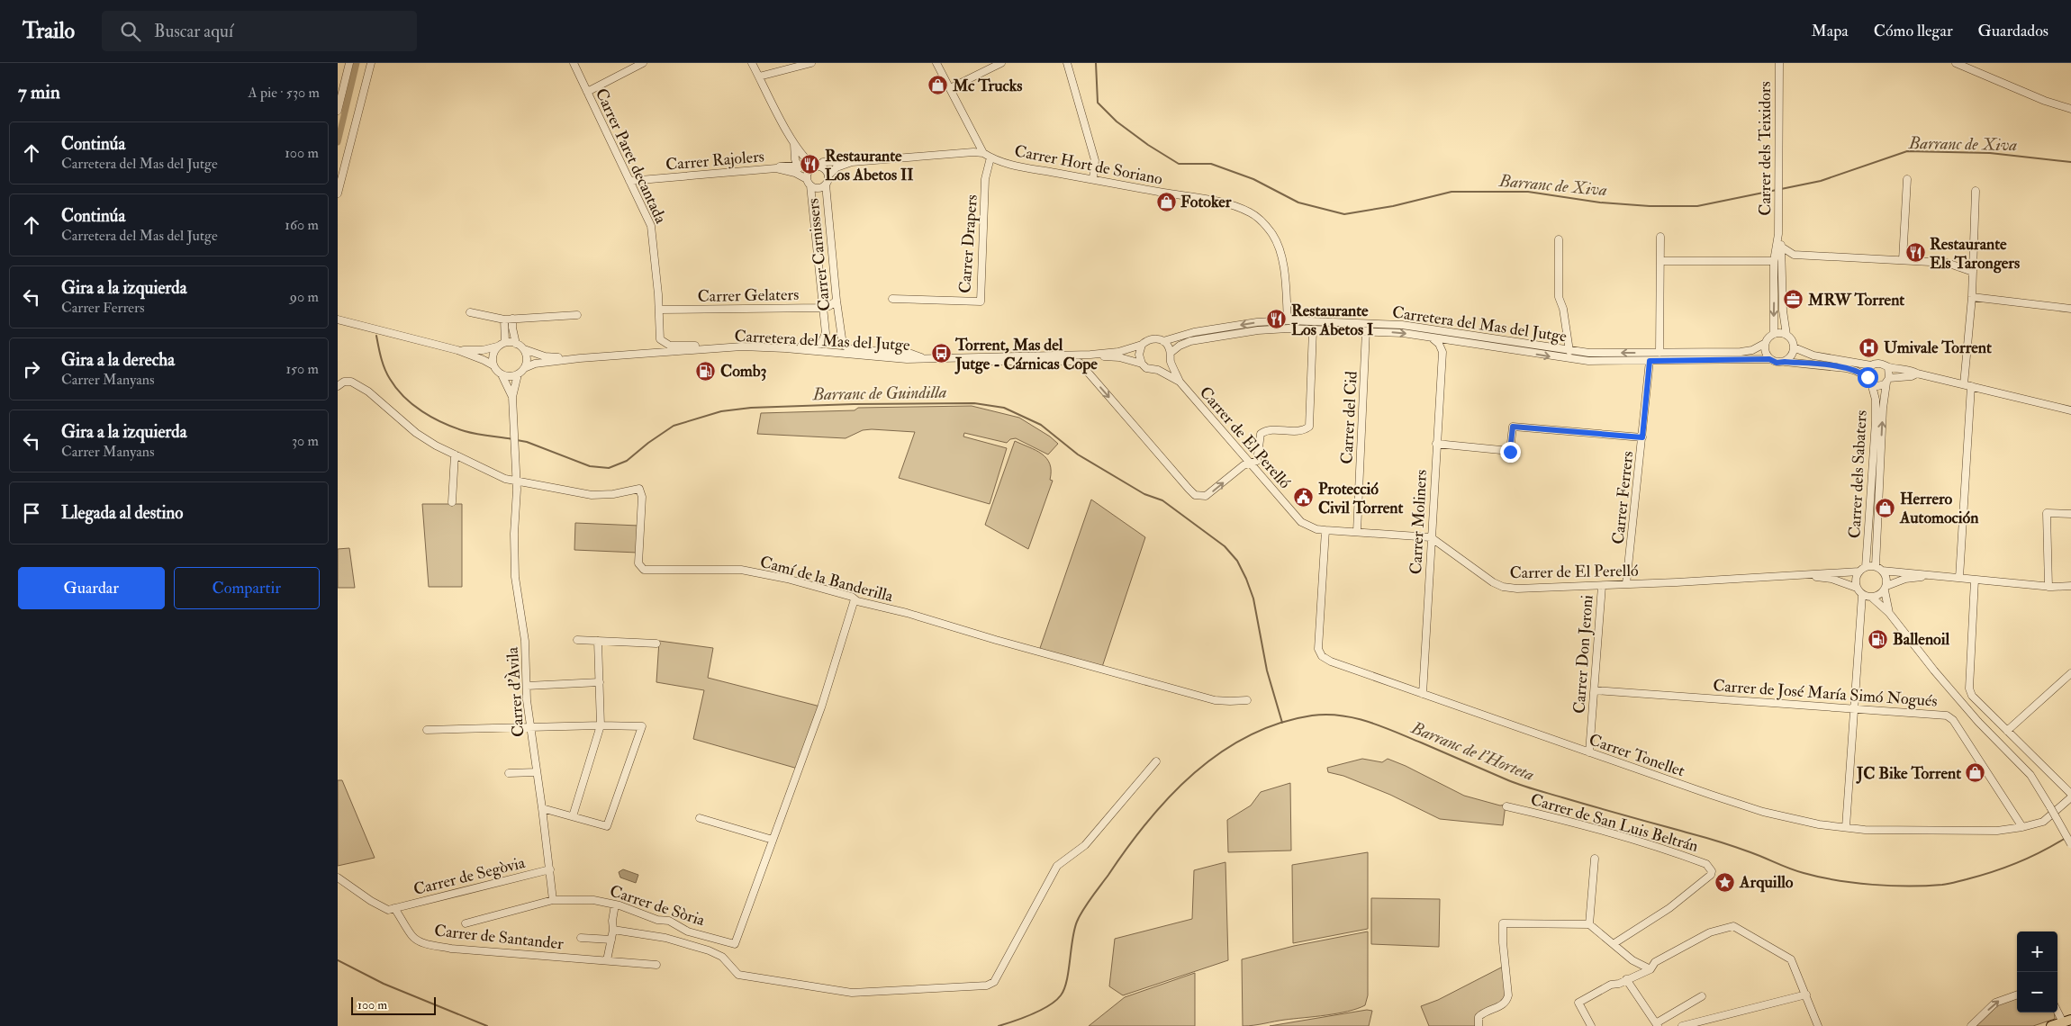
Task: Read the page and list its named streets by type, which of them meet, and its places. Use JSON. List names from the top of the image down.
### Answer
{
  "streets": {
    "street": [
      "Carrer dels Teixidors",
      "Carrer Paret decantada",
      "Carrer Rajolers",
      "Carrer Hort de Soriano",
      "Carrer Drapers",
      "Carrer Carnissers",
      "Carrer Gelaters",
      "Carretera del Mas del Jutge",
      "Carrer del Cid",
      "Carrer de El Perelló",
      "Carrer dels Sabaters",
      "Carrer Ferrers",
      "Carrer Moliners",
      "Camí de la Banderilla",
      "Carrer Don Jeroni",
      "Carrer d'Àvila",
      "Carrer de José María Simó Nogués",
      "Carrer Tonellet",
      "Carrer de San Luis Beltrán",
      "Carrer de Segòvia",
      "Carrer de Sòria",
      "Carrer de Santander"
    ]
  },
  "crossings": [
    ["Carrer dels Teixidors", "Carretera del Mas del Jutge"],
    ["Carrer Paret decantada", "Carrer Rajolers"],
    ["Carrer Paret decantada", "Carrer Gelaters"],
    ["Carrer Paret decantada", "Carretera del Mas del Jutge"],
    ["Carrer Rajolers", "Carrer Hort de Soriano"],
    ["Carrer Rajolers", "Carrer Carnissers"],
    ["Carrer Hort de Soriano", "Carrer Drapers"],
    ["Carrer Hort de Soriano", "Carretera del Mas del Jutge"],
    ["Carrer Carnissers", "Carrer Gelaters"],
    ["Carrer Carnissers", "Carretera del Mas del Jutge"],
    ["Carretera del Mas del Jutge", "Carrer del Cid"],
    ["Carretera del Mas del Jutge", "Carrer Ferrers"],
    ["Carrer del Cid", "Carrer de El Perelló"],
    ["Carrer de El Perelló", "Carrer dels Sabaters"],
    ["Carrer de El Perelló", "Carrer Ferrers"],
    ["Carrer de El Perelló", "Carrer Moliners"],
    ["Carrer de El Perelló", "Carrer Don Jeroni"],
    ["Carrer de El Perelló", "Carrer Tonellet"],
    ["Carrer Moliners", "Carrer Tonellet"],
    ["Camí de la Banderilla", "Carrer d'Àvila"],
    ["Carrer Don Jeroni", "Carrer de José María Simó Nogués"],
    ["Carrer Don Jeroni", "Carrer Tonellet"],
    ["Carrer d'Àvila", "Carrer de Segòvia"],
    ["Carrer d'Àvila", "Carrer de Sòria"],
    ["Carrer de José María Simó Nogués", "Carrer Tonellet"],
    ["Carrer de Segòvia", "Carrer de Santander"]
  ],
  "water": ["Barranc de Xiva", "Barranc de Guindilla", "Barranc de l'Horteta"],
  "places": {
    "shop": [
      "Mc Trucks",
      "Fotoker",
      "Herrero Automoción",
      "JC Bike Torrent"
    ],
    "restaurant": ["Restaurante Los Abetos II", "Restaurante Els Tarongers", "Restaurante Los Abetos I"],
    "office": ["MRW Torrent"],
    "hospital": ["Umivale Torrent"],
    "bus stop": ["Torrent, Mas del Jutge - Cárnicas Cope"],
    "fuel station": ["Comb3", "Ballenoil"],
    "public building": ["Protecció Civil Torrent"],
    "place": ["Arquillo"]
  },
  "scale_bar": "100 m",
  "page": {
    "header": "Trailo",
    "search": "Buscar aquí",
    "nav": ["Mapa", "Cómo llegar", "Guardados"],
    "heading": ["7 min", "A pie · 530 m"],
    "list": [
      ["Continúa", "Carretera del Mas del Jutge", "100 m"],
      ["Continúa", "Carretera del Mas del Jutge", "160 m"],
      ["Gira a la izquierda", "Carrer Ferrers", "90 m"],
      ["Gira a la derecha", "Carrer Manyans", "150 m"],
      ["Gira a la izquierda", "Carrer Manyans", "30 m"],
      "Llegada al destino"
    ],
    "buttons": ["Guardar", "Compartir"],
    "map_buttons": ["+", "−"],
    "scale": "100 m"
  }
}
